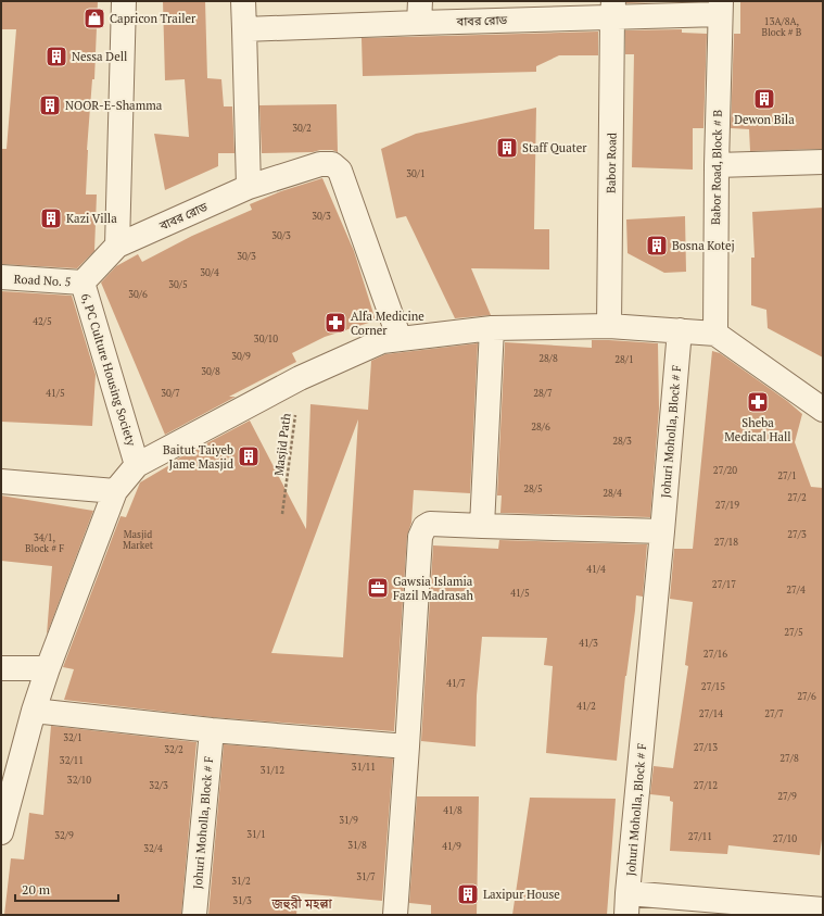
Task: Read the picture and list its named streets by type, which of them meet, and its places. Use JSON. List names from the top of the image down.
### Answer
{
  "streets": {
    "street": [
      "বাবর রোড",
      "Babor Road",
      "Babor Road, Block # B",
      "Road No. 5",
      "6, PC Culture Housing Society",
      "Johuri Moholla, Block # F"
    ],
    "path": ["Masjid Path"]
  },
  "crossings": [
    ["বাবর রোড", "Babor Road"],
    ["বাবর রোড", "Babor Road, Block # B"],
    ["বাবর রোড", "6, PC Culture Housing Society"],
    ["Road No. 5", "6, PC Culture Housing Society"]
  ],
  "districts": ["জহুরী মহল্লা"],
  "places": {
    "shop": ["Capricon Trailer"],
    "building": [
      "Nessa Dell",
      "Dewon Bila",
      "NOOR-E-Shamma",
      "Staff Quater",
      "Kazi Villa",
      "Bosna Kotej",
      "Baitut Taiyeb Jame Masjid",
      "Laxipur House"
    ],
    "pharmacy": ["Alfa Medicine Corner", "Sheba Medical Hall"],
    "office": ["Gawsia Islamia Fazil Madrasah"]
  },
  "house_numbers": [
    "13A/8A, Block # B",
    "30/2",
    "30/1",
    "30/3",
    "30/3",
    "30/3",
    "30/4",
    "30/5",
    "30/6",
    "42/5",
    "30/10",
    "30/9",
    "28/8",
    "28/1",
    "30/8",
    "41/5",
    "30/7",
    "28/7",
    "28/6",
    "28/3",
    "27/20",
    "27/1",
    "28/5",
    "28/4",
    "27/2",
    "27/19",
    "Masjid Market",
    "27/3",
    "34/1, Block # F",
    "27/18",
    "41/4",
    "27/17",
    "27/4",
    "41/5",
    "27/5",
    "41/3",
    "27/16",
    "41/7",
    "27/15",
    "27/6",
    "41/2",
    "27/14",
    "27/7",
    "32/1",
    "27/13",
    "32/2",
    "27/8",
    "32/11",
    "31/11",
    "31/12",
    "32/10",
    "32/3",
    "27/12",
    "27/9",
    "41/8",
    "31/9",
    "31/1",
    "32/9",
    "27/11",
    "27/10",
    "31/8",
    "41/9",
    "32/4",
    "31/7",
    "31/2",
    "31/3"
  ],
  "scale_bar": "20 m"
}
